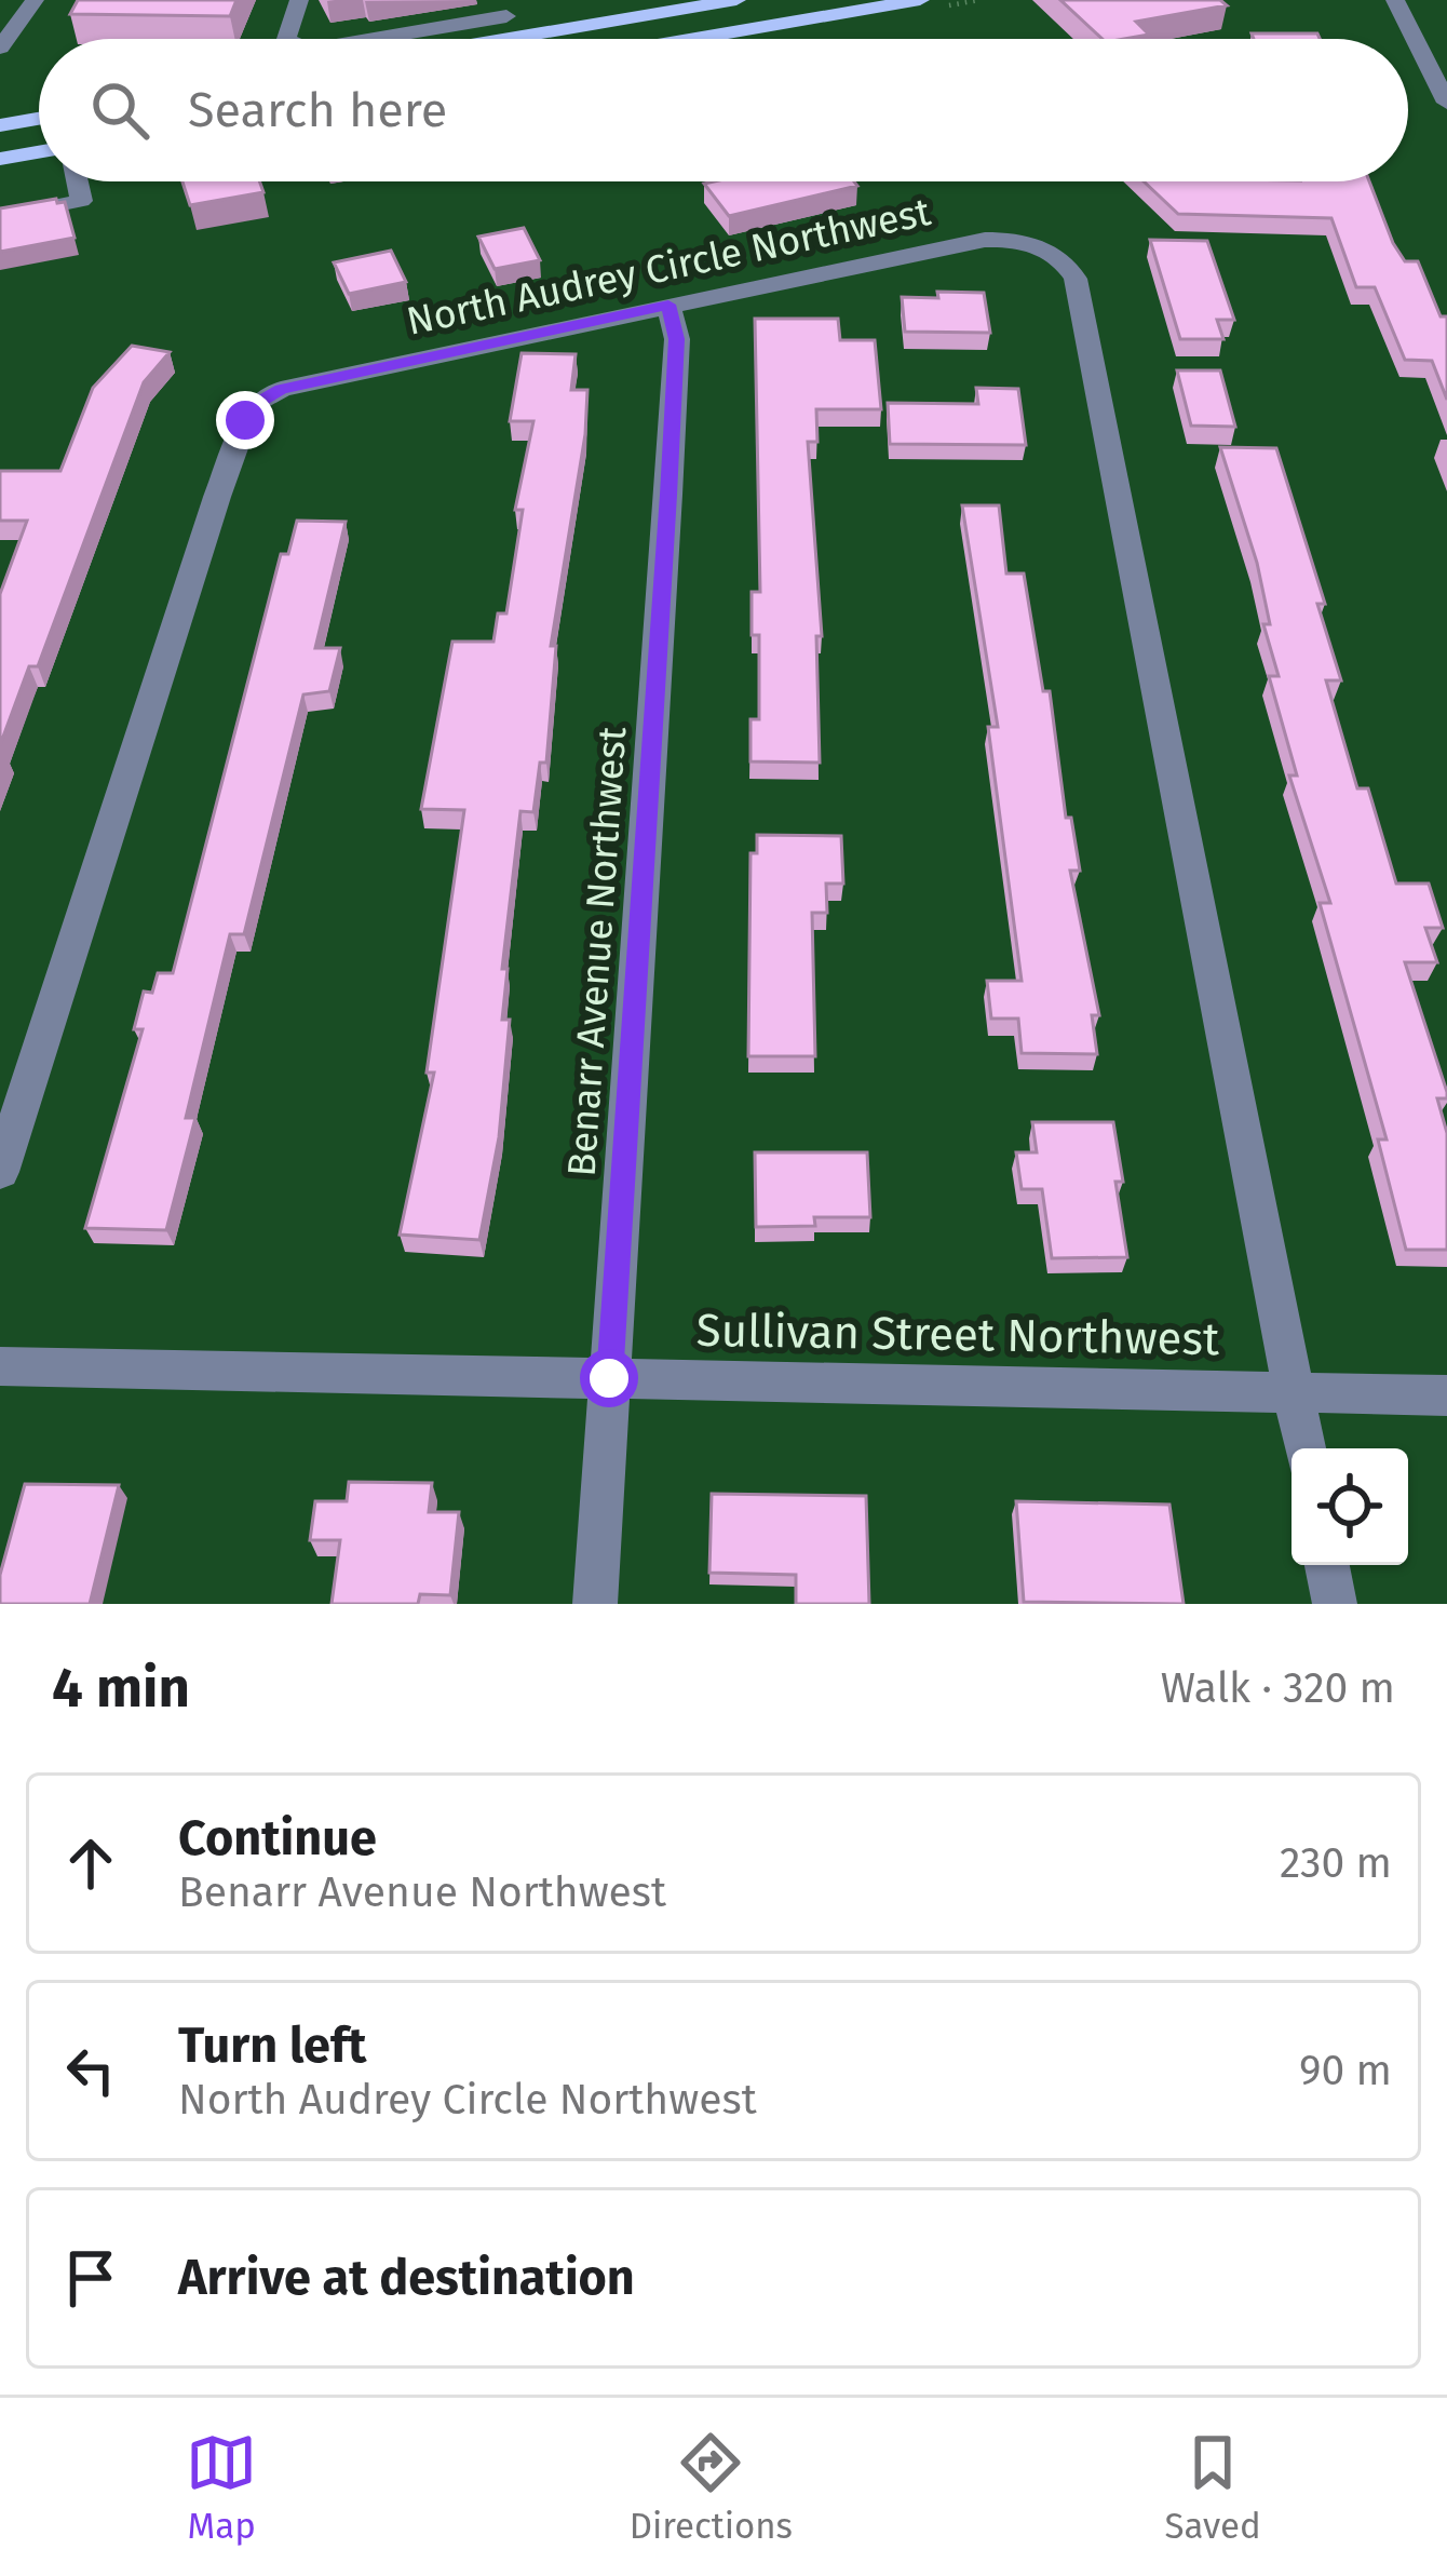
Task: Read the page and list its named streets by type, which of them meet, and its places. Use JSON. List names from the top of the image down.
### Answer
{
  "streets": {
    "street": ["North Audrey Circle Northwest", "Benarr Avenue Northwest", "Sullivan Street Northwest"]
  },
  "crossings": [
    ["North Audrey Circle Northwest", "Benarr Avenue Northwest"],
    ["North Audrey Circle Northwest", "Sullivan Street Northwest"],
    ["Benarr Avenue Northwest", "Sullivan Street Northwest"]
  ],
  "page": {
    "search": "Search here",
    "heading": ["4 min", "Walk · 320 m"],
    "list": [
      ["Continue", "Benarr Avenue Northwest", "230 m"],
      ["Turn left", "North Audrey Circle Northwest", "90 m"],
      "Arrive at destination"
    ],
    "nav": ["Map", "Directions", "Saved"]
  }
}
